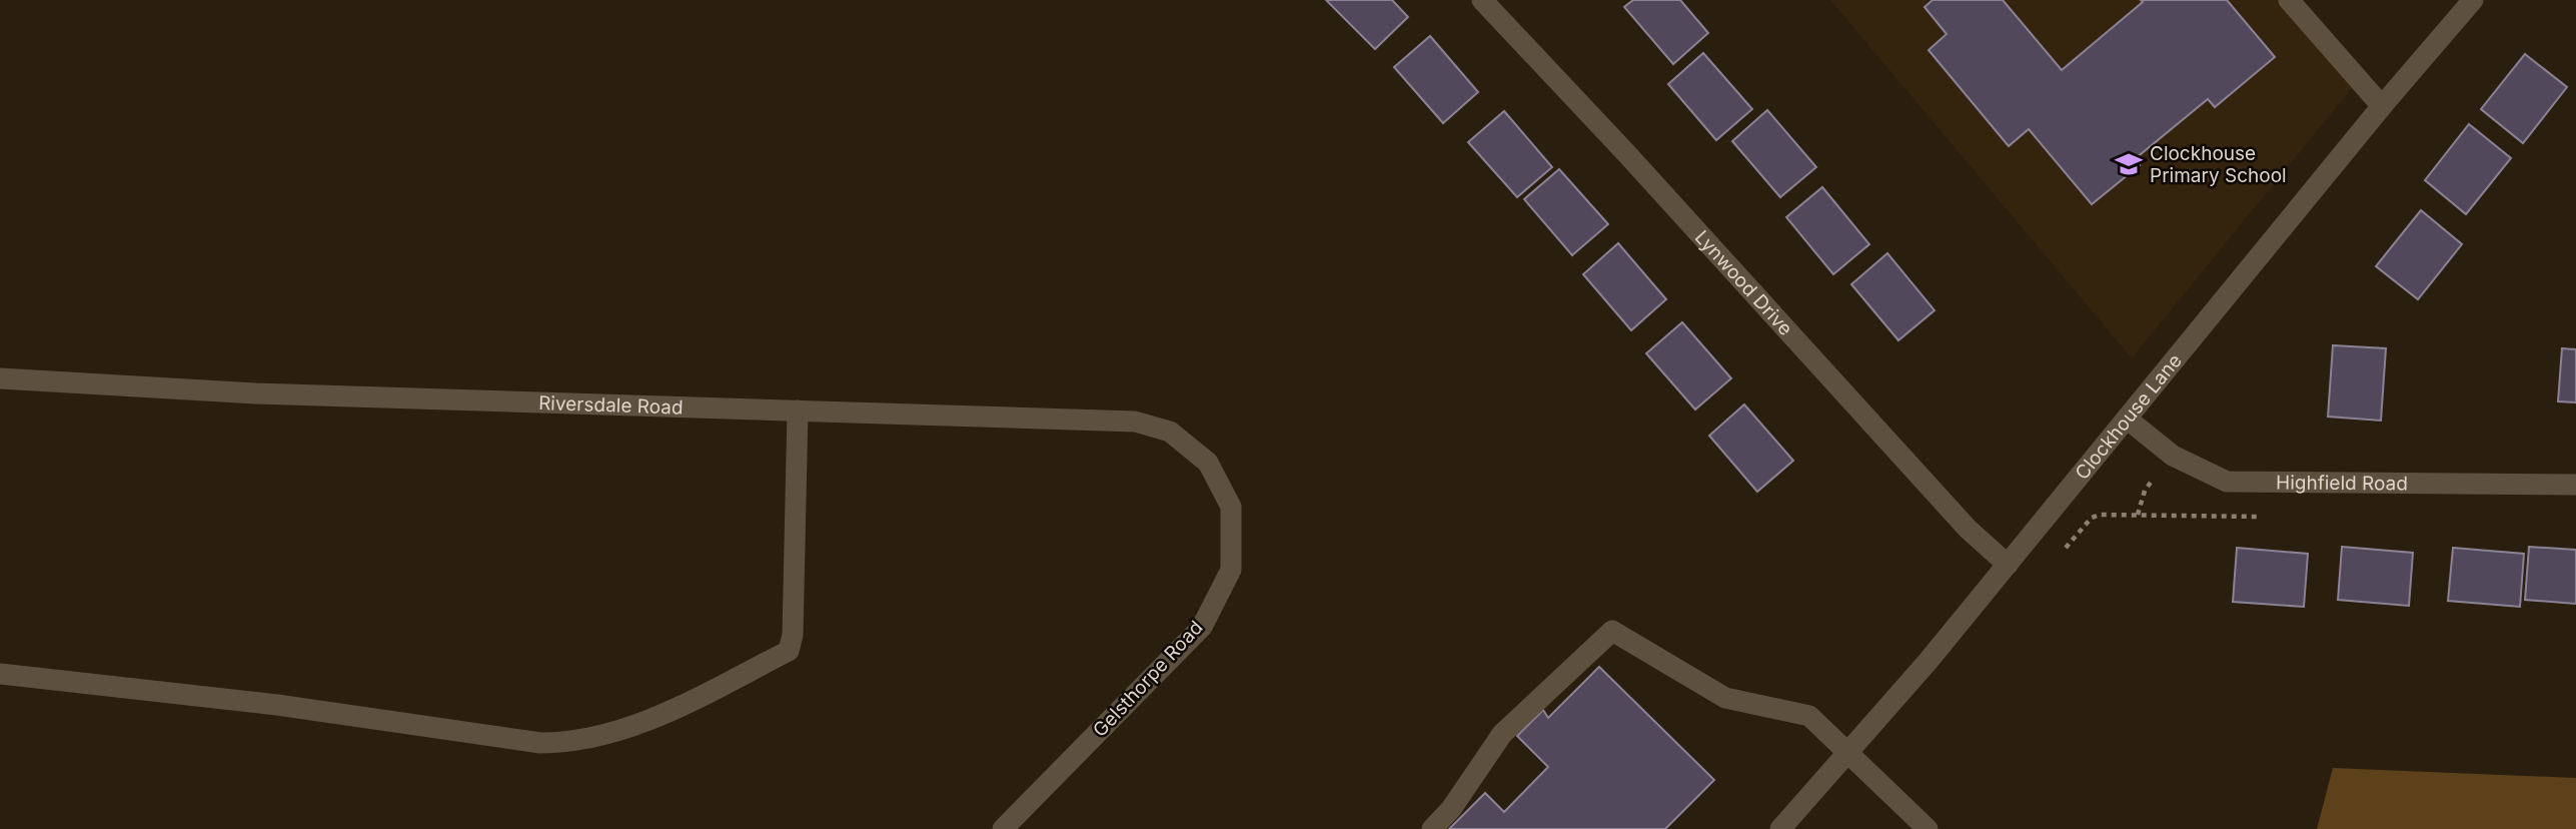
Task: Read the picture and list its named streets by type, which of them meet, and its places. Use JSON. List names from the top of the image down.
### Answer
{
  "streets": {
    "street": [
      "Lynwood Drive",
      "Riversdale Road",
      "Clockhouse Lane",
      "Highfield Road",
      "Gelsthorpe Road"
    ]
  },
  "crossings": [
    ["Lynwood Drive", "Clockhouse Lane"],
    ["Riversdale Road", "Gelsthorpe Road"],
    ["Clockhouse Lane", "Highfield Road"]
  ],
  "places": {
    "school or university": ["Clockhouse Primary School"]
  }
}
